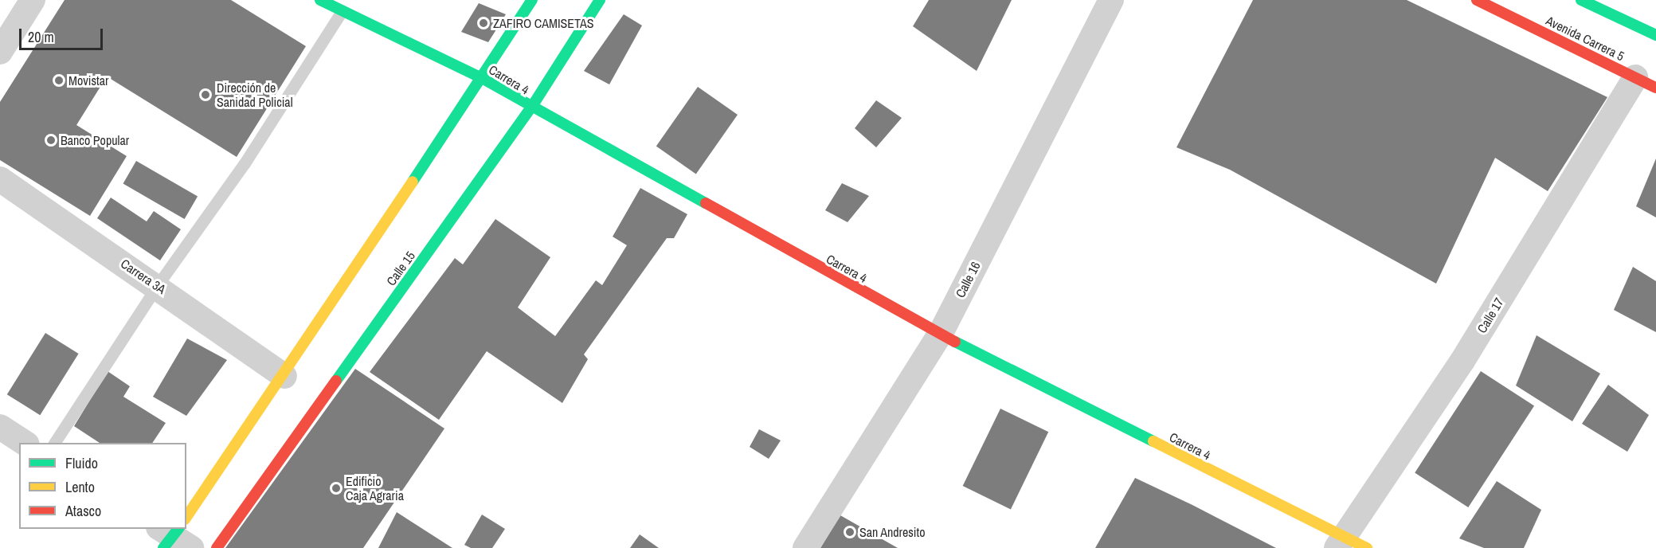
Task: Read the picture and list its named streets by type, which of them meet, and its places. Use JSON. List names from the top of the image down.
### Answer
{
  "streets": {
    "main road": ["Avenida Carrera 5", "Carrera 4", "Calle 15"],
    "street": ["Carrera 3A", "Calle 16", "Calle 17"]
  },
  "crossings": [
    ["Avenida Carrera 5", "Calle 17"],
    ["Carrera 4", "Calle 15"],
    ["Carrera 4", "Calle 16"],
    ["Carrera 4", "Calle 17"]
  ],
  "places": [
    "ZAFIRO CAMISETAS",
    "Movistar",
    "Dirección de Sanidad Policial",
    "Banco Popular",
    "Edificio Caja Agraria",
    "San Andresito"
  ],
  "legend": ["Fluido", "Lento", "Atasco"],
  "scale_bar": "20 m"
}
